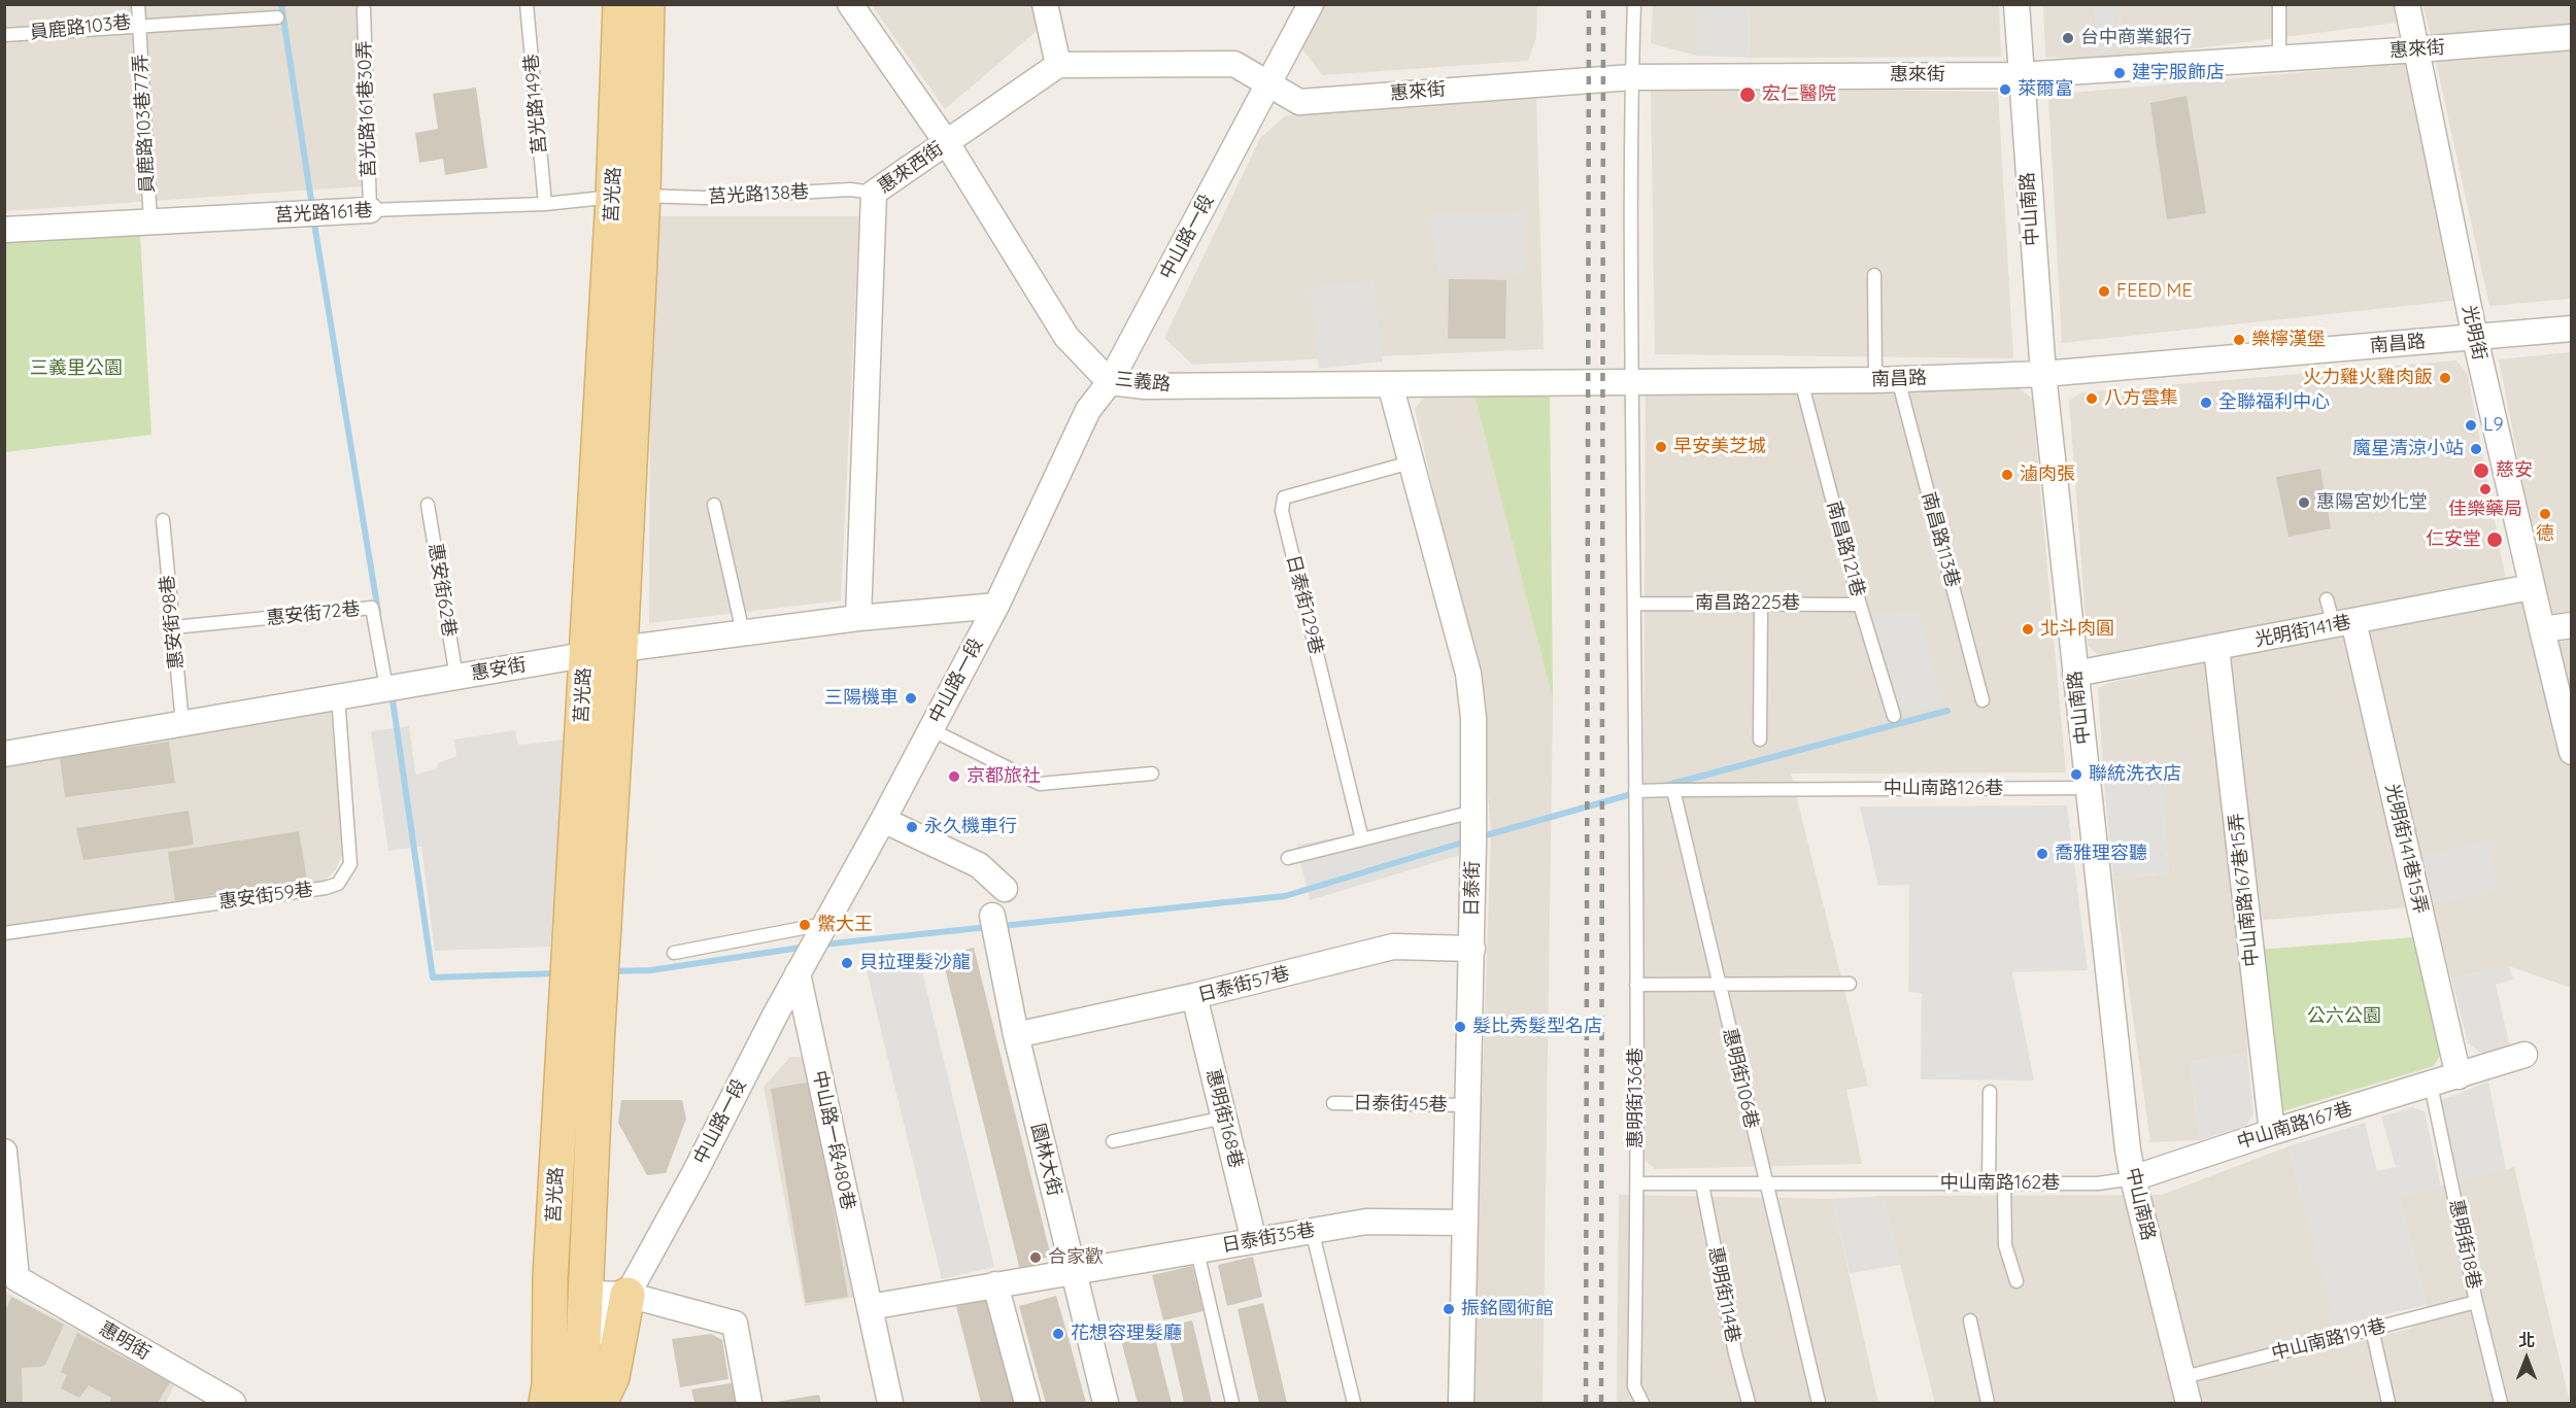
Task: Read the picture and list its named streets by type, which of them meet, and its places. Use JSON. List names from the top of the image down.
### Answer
{
  "streets": {
    "main road": ["莒光路"],
    "street": [
      "惠來街",
      "惠來西街",
      "中山南路",
      "莒光路161巷",
      "中山路一段",
      "光明街",
      "南昌路",
      "三義路",
      "光明街141巷",
      "惠安街",
      "光明街141巷15弄",
      "日泰街",
      "中山南路167巷15弄",
      "日泰街57巷",
      "惠明街168巷",
      "中山南路167巷",
      "中山路一段480巷",
      "園林大街",
      "日泰街35巷",
      "惠明街"
    ],
    "lane": [
      "員鹿路103巷",
      "莒光路149巷",
      "莒光路161巷30弄",
      "員鹿路103巷77弄",
      "莒光路138巷",
      "南昌路113巷",
      "南昌路121巷",
      "惠安街62巷",
      "南昌路225巷",
      "日泰街129巷",
      "惠安街72巷",
      "惠安街98巷",
      "中山南路126巷",
      "惠安街59巷",
      "惠明街106巷",
      "惠明街136巷",
      "日泰街45巷",
      "中山南路162巷",
      "惠明街18巷",
      "惠明街114巷",
      "中山南路191巷"
    ]
  },
  "crossings": [
    ["員鹿路103巷", "員鹿路103巷77弄"],
    ["惠來街", "中山南路"],
    ["惠來街", "中山路一段"],
    ["惠來街", "光明街"],
    ["莒光路149巷", "莒光路161巷"],
    ["莒光路161巷30弄", "莒光路161巷"],
    ["員鹿路103巷77弄", "莒光路161巷"],
    ["惠來西街", "莒光路138巷"],
    ["惠來西街", "三義路"],
    ["惠來西街", "惠安街"],
    ["莒光路", "莒光路138巷"],
    ["莒光路", "莒光路161巷"],
    ["莒光路", "中山路一段"],
    ["莒光路", "惠安街"],
    ["莒光路138巷", "莒光路161巷"],
    ["中山南路", "南昌路"],
    ["中山南路", "光明街141巷"],
    ["中山南路", "中山南路126巷"],
    ["中山南路", "中山南路167巷"],
    ["中山南路", "中山南路162巷"],
    ["中山南路", "中山南路191巷"],
    ["中山路一段", "三義路"],
    ["中山路一段", "惠安街"],
    ["中山路一段", "中山路一段480巷"],
    ["光明街", "南昌路"],
    ["光明街", "光明街141巷"],
    ["南昌路", "三義路"],
    ["南昌路", "南昌路113巷"],
    ["南昌路", "南昌路121巷"],
    ["三義路", "日泰街"],
    ["南昌路121巷", "南昌路225巷"],
    ["惠安街62巷", "惠安街"],
    ["日泰街129巷", "日泰街"],
    ["惠安街72巷", "惠安街98巷"],
    ["惠安街72巷", "惠安街"],
    ["惠安街98巷", "惠安街"],
    ["光明街141巷", "光明街141巷15弄"],
    ["光明街141巷", "中山南路167巷15弄"],
    ["惠安街", "惠安街59巷"],
    ["中山南路126巷", "惠明街106巷"],
    ["光明街141巷15弄", "中山南路167巷"],
    ["日泰街", "日泰街57巷"],
    ["日泰街", "日泰街45巷"],
    ["日泰街", "日泰街35巷"],
    ["中山南路167巷15弄", "中山南路167巷"],
    ["日泰街57巷", "惠明街168巷"],
    ["日泰街57巷", "園林大街"],
    ["惠明街106巷", "中山南路162巷"],
    ["惠明街136巷", "中山南路162巷"],
    ["惠明街168巷", "日泰街35巷"],
    ["中山南路167巷", "中山南路162巷"],
    ["中山南路167巷", "惠明街18巷"],
    ["中山路一段480巷", "日泰街35巷"],
    ["園林大街", "日泰街35巷"],
    ["中山南路162巷", "惠明街114巷"],
    ["惠明街18巷", "中山南路191巷"]
  ],
  "parks": ["三義里公園", "公六公園"],
  "places": [
    "台中商業銀行",
    "建宇服飾店",
    "萊爾富",
    "宏仁醫院",
    "FEED ME",
    "樂檸漢堡",
    "火力雞火雞肉飯",
    "八方雲集",
    "全聯福利中心",
    "L9",
    "早安美芝城",
    "魔星清涼小站",
    "慈安",
    "滷肉張",
    "佳樂藥局",
    "惠陽宮妙化堂",
    "德",
    "仁安堂",
    "北斗肉圓",
    "三陽機車",
    "聯統洗衣店",
    "京都旅社",
    "永久機車行",
    "喬雅理容聽",
    "鱉大王",
    "貝拉理髮沙龍",
    "髮比秀髮型名店",
    "合家歡",
    "振銘國術館",
    "花想容理髮廳"
  ],
  "north": "top"
}
